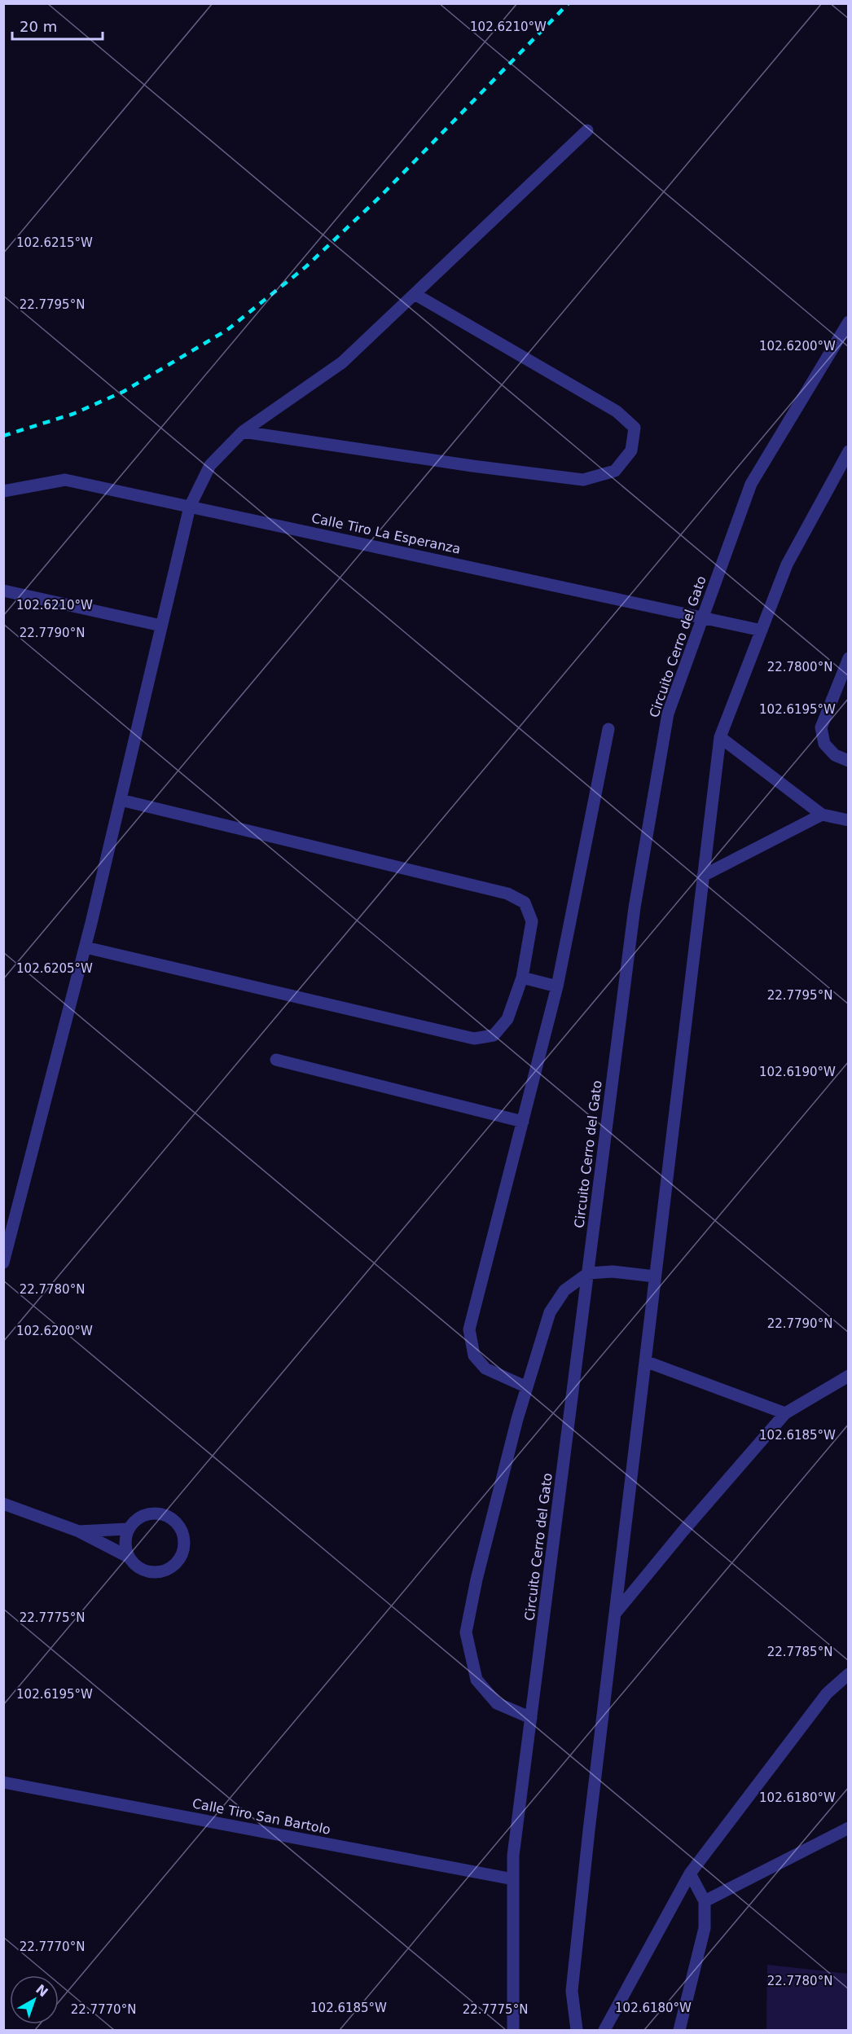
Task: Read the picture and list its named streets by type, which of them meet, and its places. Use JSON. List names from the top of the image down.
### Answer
{
  "streets": {
    "street": ["Calle Tiro La Esperanza", "Circuito Cerro del Gato", "Calle Tiro San Bartolo"]
  },
  "crossings": [
    ["Calle Tiro La Esperanza", "Circuito Cerro del Gato"],
    ["Circuito Cerro del Gato", "Calle Tiro San Bartolo"]
  ],
  "scale_bar": "20 m",
  "north": "top right",
  "coordinates": [
    "102.6210°W",
    "102.6215°W",
    "22.7795°N",
    "102.6200°W",
    "22.7790°N",
    "22.7800°N",
    "102.6195°W",
    "102.6205°W",
    "102.6190°W",
    "22.7780°N",
    "102.6185°W",
    "22.7775°N",
    "22.7785°N",
    "102.6180°W",
    "22.7770°N"
  ]
}
